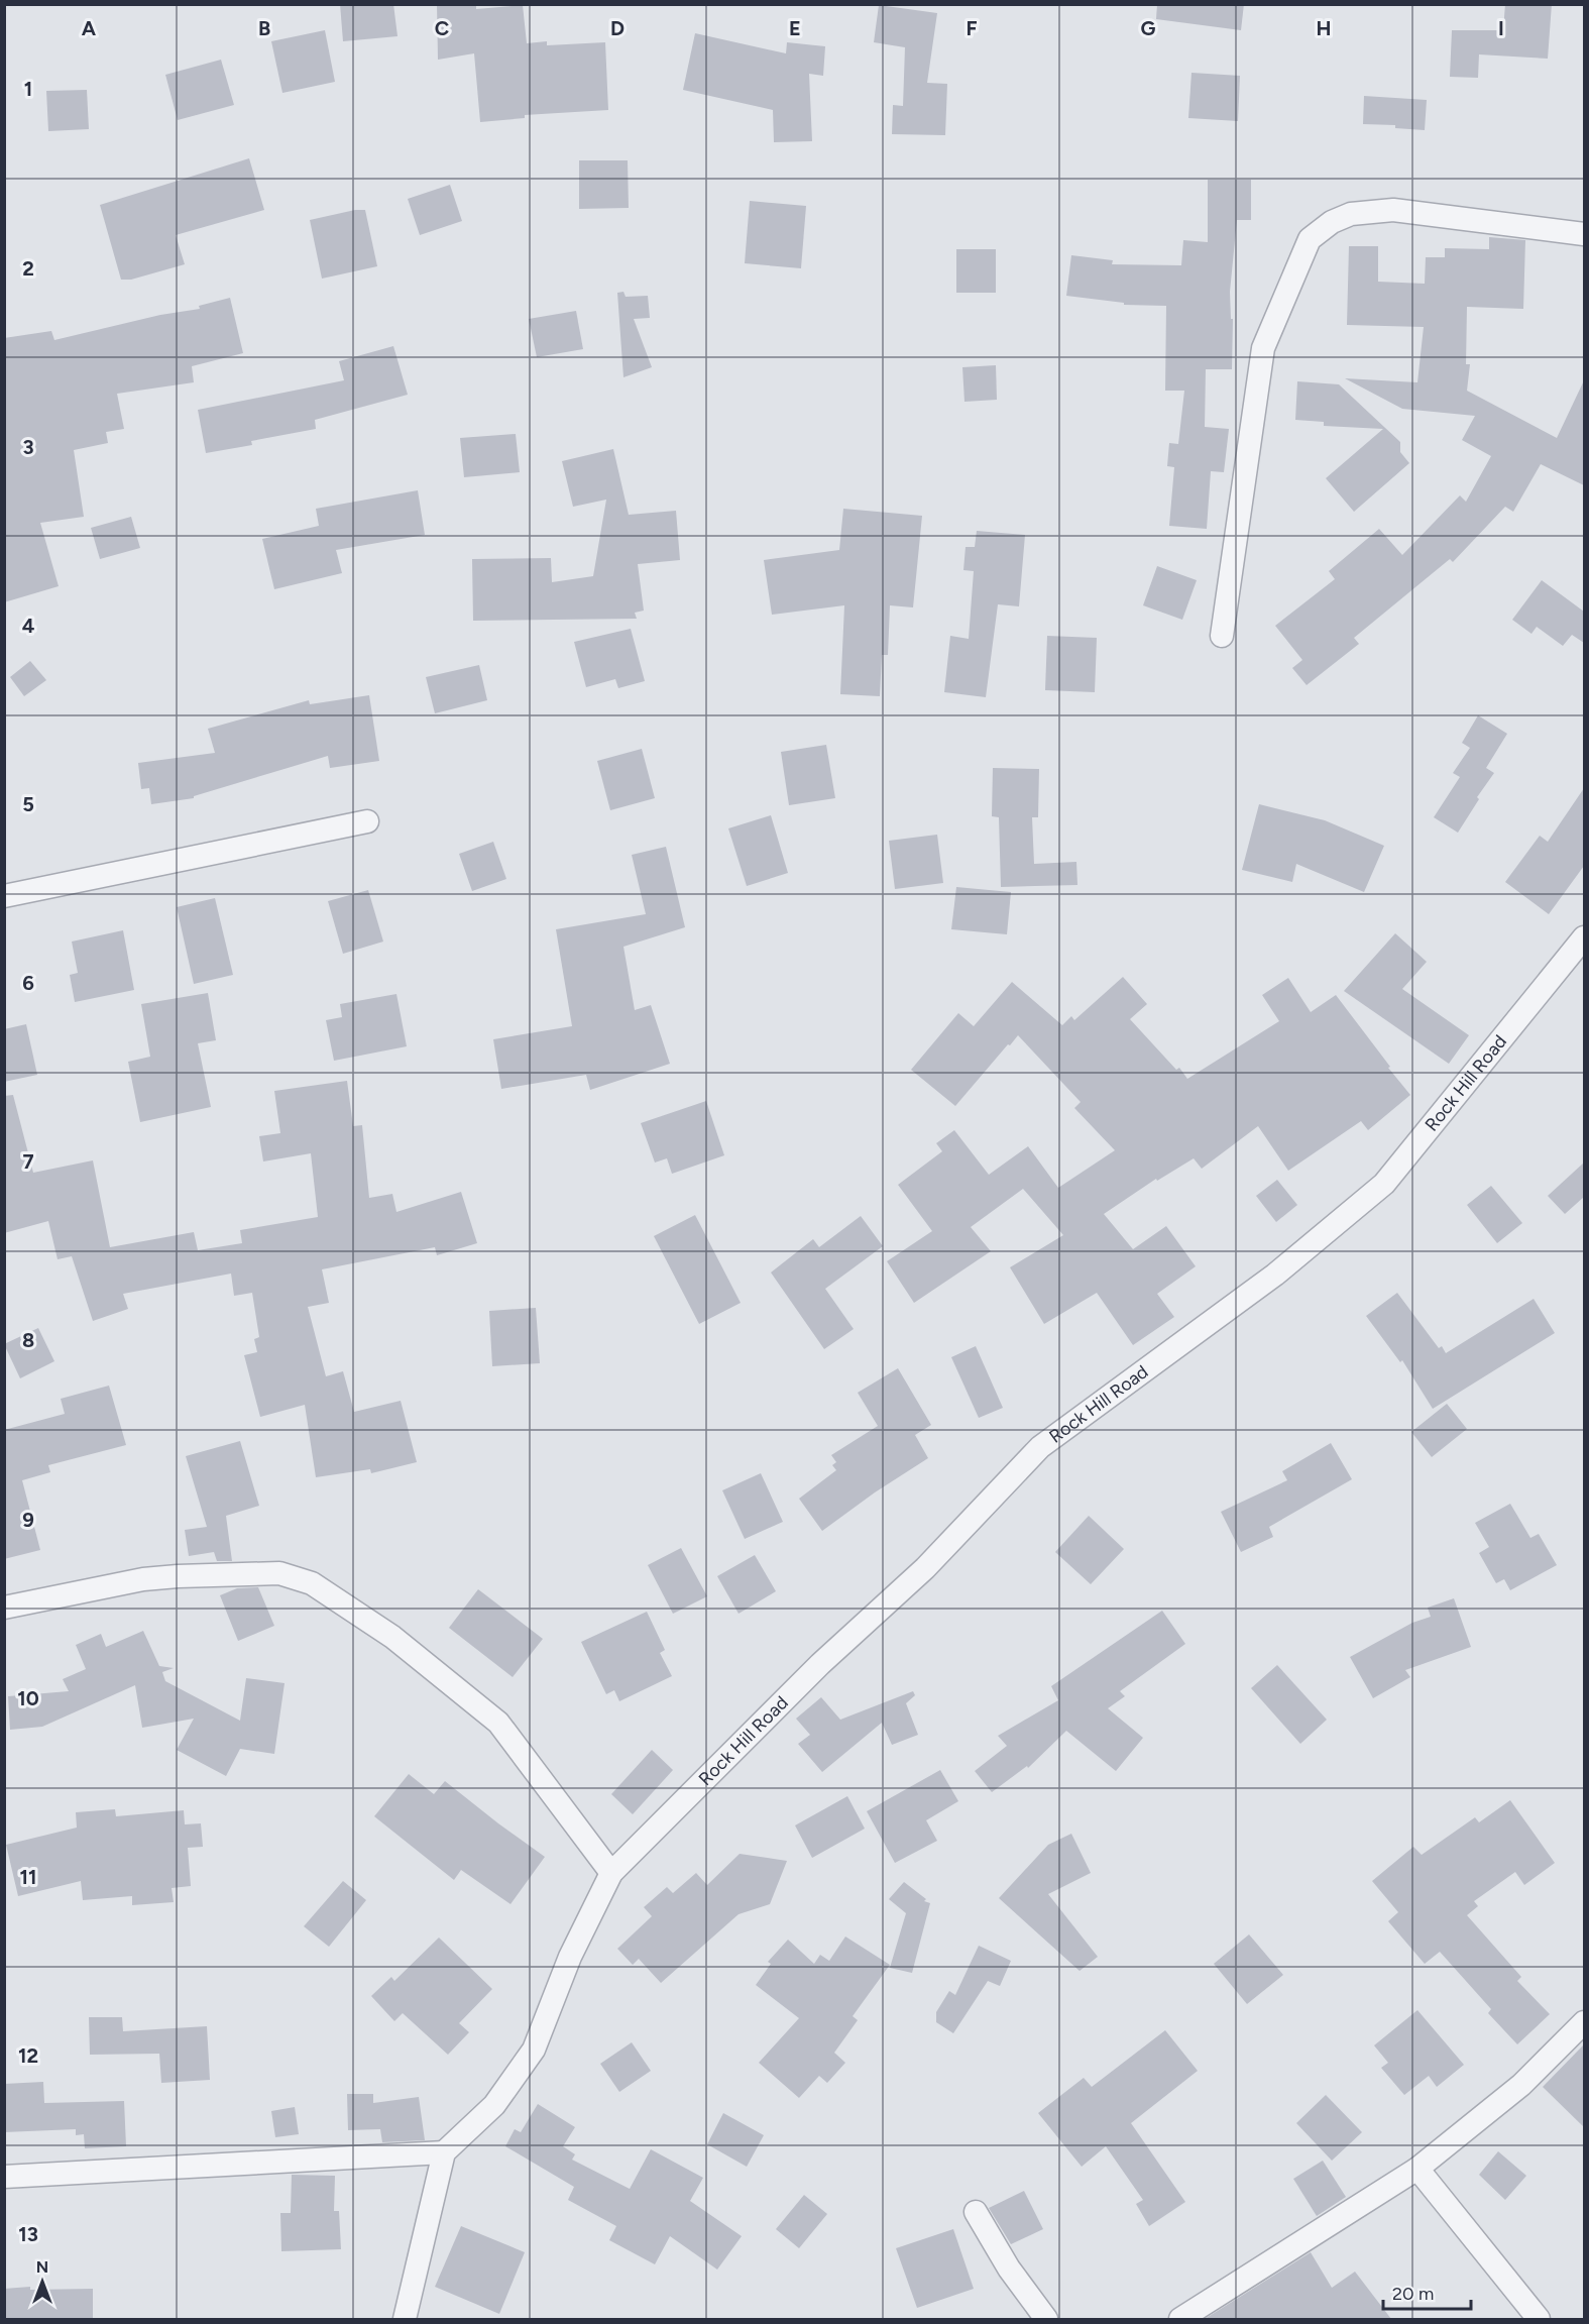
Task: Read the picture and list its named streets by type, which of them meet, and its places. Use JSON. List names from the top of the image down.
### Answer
{
  "streets": {
    "street": ["Rock Hill Road"]
  },
  "scale_bar": "20 m",
  "north": "top",
  "grid": {
    "columns": [
      "A",
      "B",
      "C",
      "D",
      "E",
      "F",
      "G",
      "H",
      "I"
    ],
    "rows": [
      "1",
      "2",
      "3",
      "4",
      "5",
      "6",
      "7",
      "8",
      "9",
      "10",
      "11",
      "12",
      "13"
    ]
  }
}
